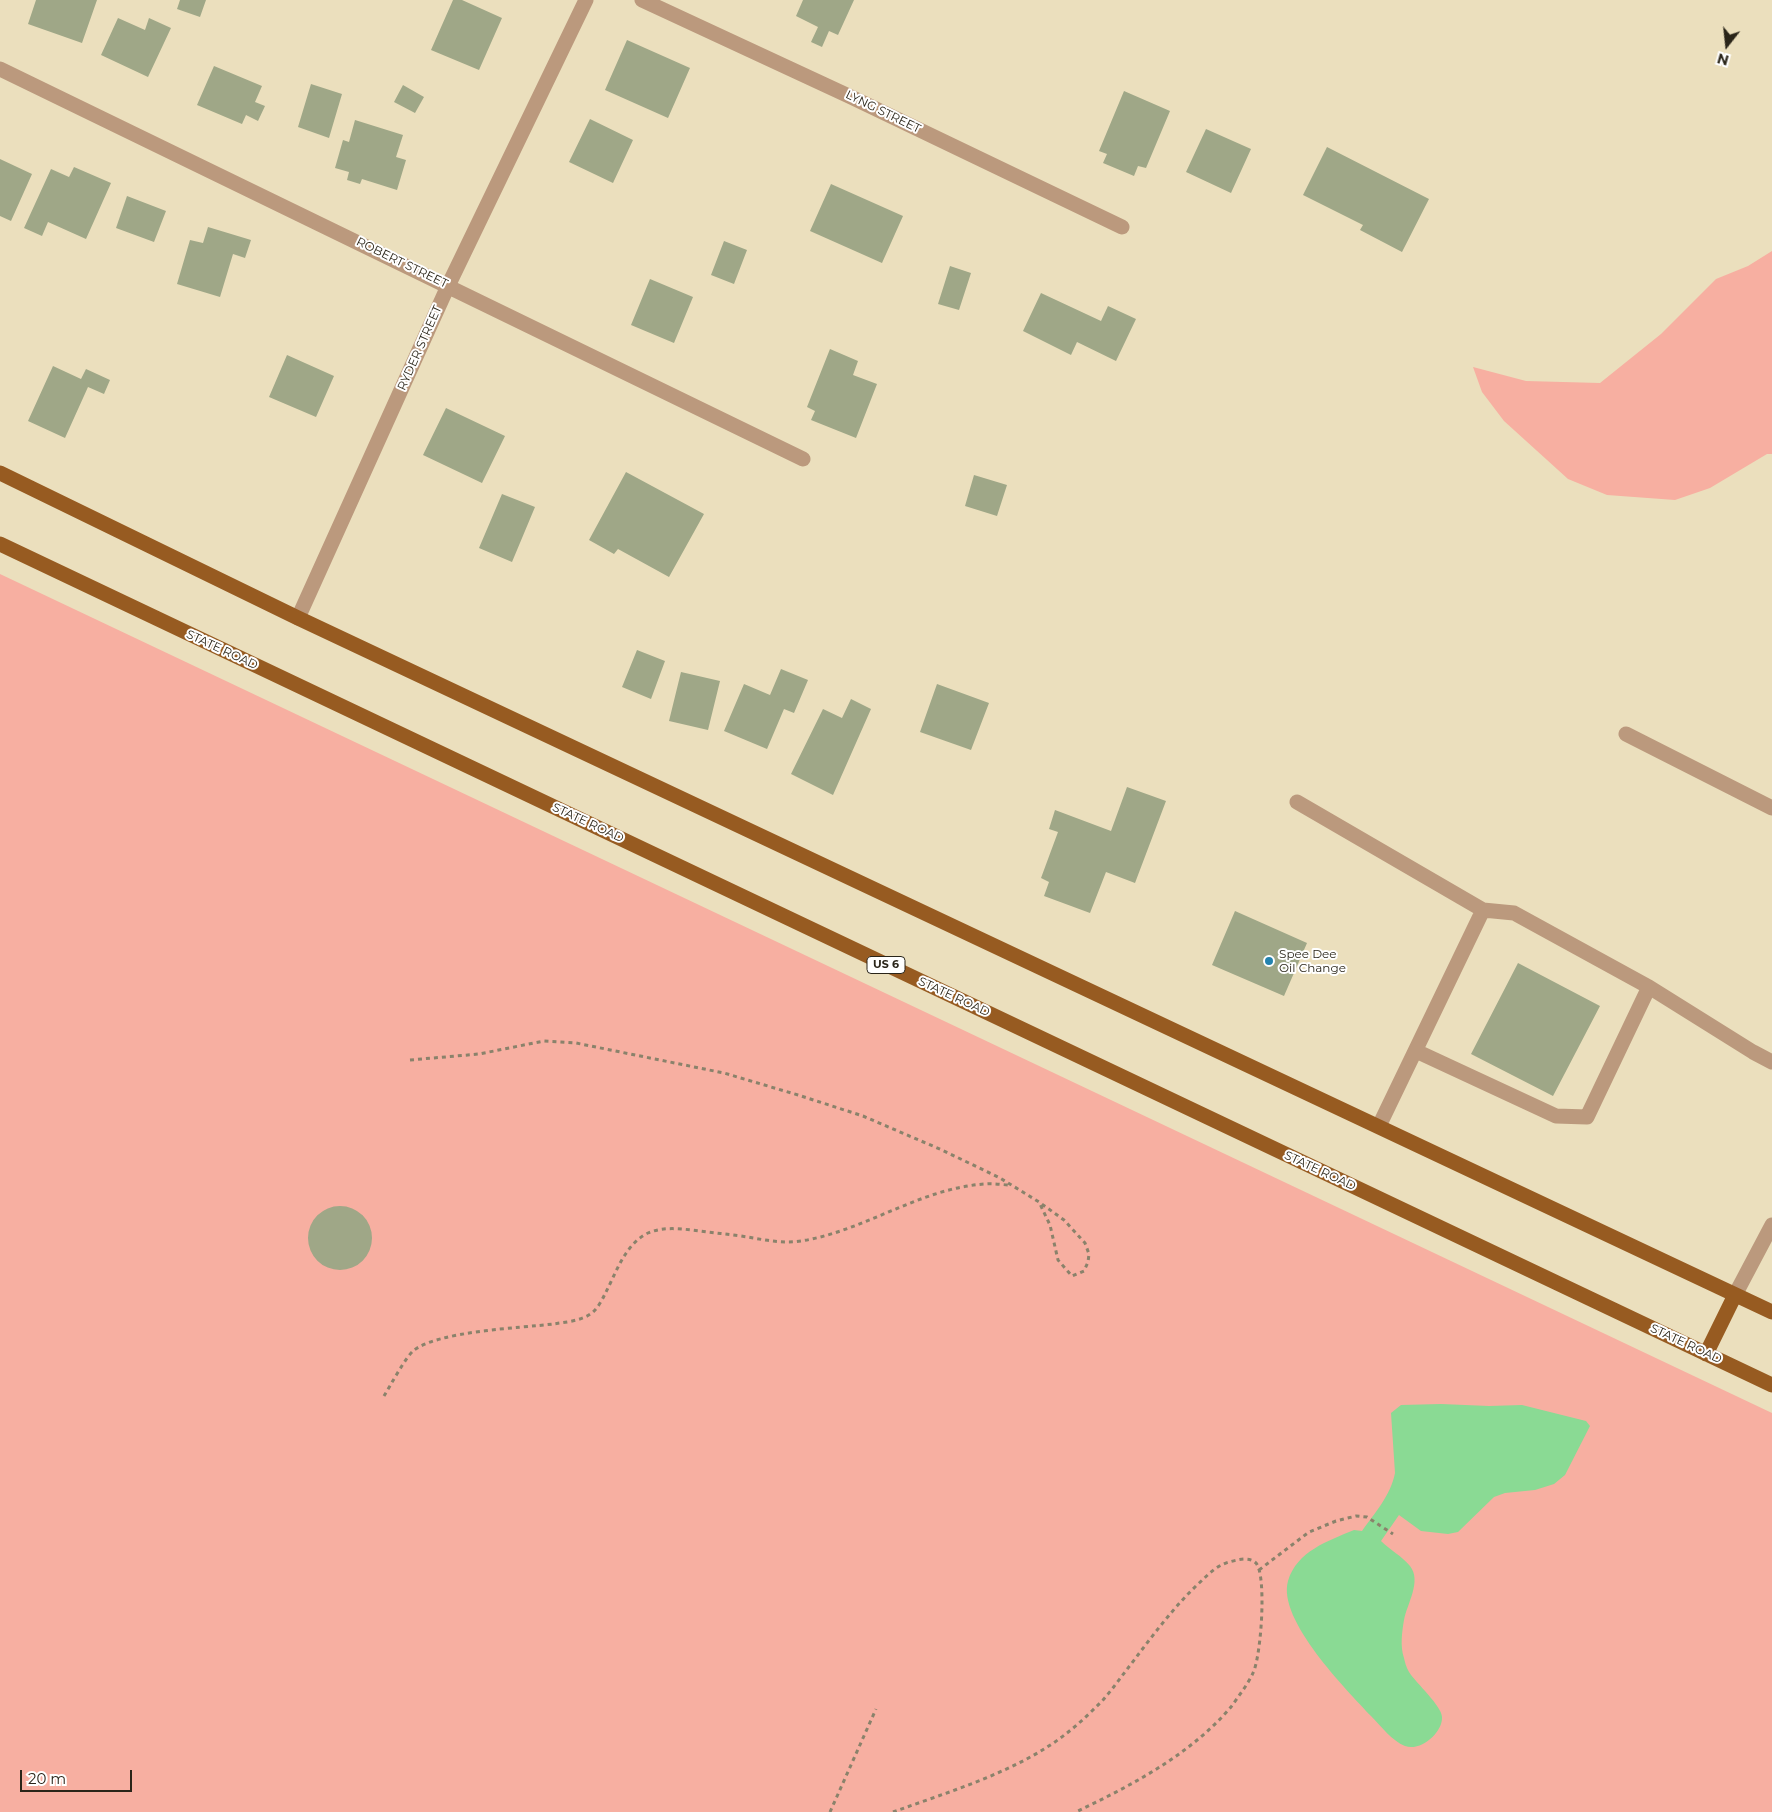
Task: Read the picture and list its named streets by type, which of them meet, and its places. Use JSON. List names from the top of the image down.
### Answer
{
  "streets": {
    "main road": ["STATE ROAD", "US 6"],
    "street": ["LYNG STREET", "ROBERT STREET", "RYDER STREET"]
  },
  "crossings": [
    ["ROBERT STREET", "RYDER STREET"]
  ],
  "places": ["Spee Dee Oil Change"],
  "scale_bar": "20 m",
  "north": "bottom"
}
